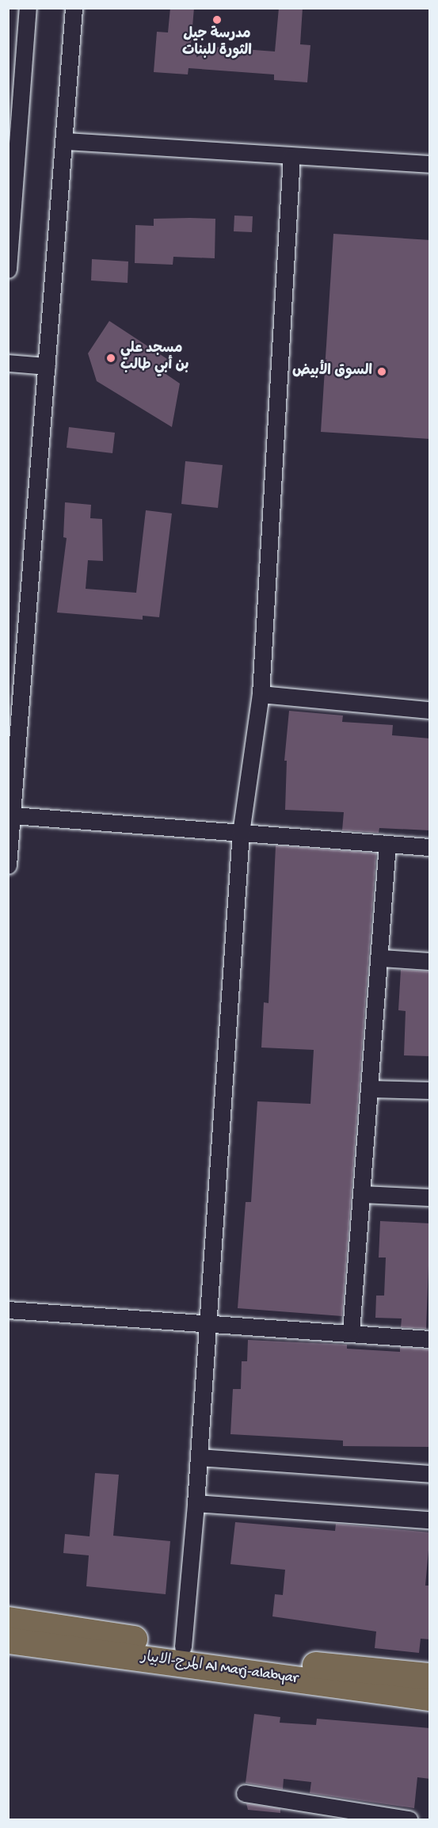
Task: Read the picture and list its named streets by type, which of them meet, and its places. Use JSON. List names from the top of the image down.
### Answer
{
  "streets": {
    "main road": ["المرج-الابيار Al Marj-alabyar"]
  },
  "places": ["مدرسة جيل الثورة للبنات", "مسجد علي بن أبي طالب", "السوق الأبيض"]
}
